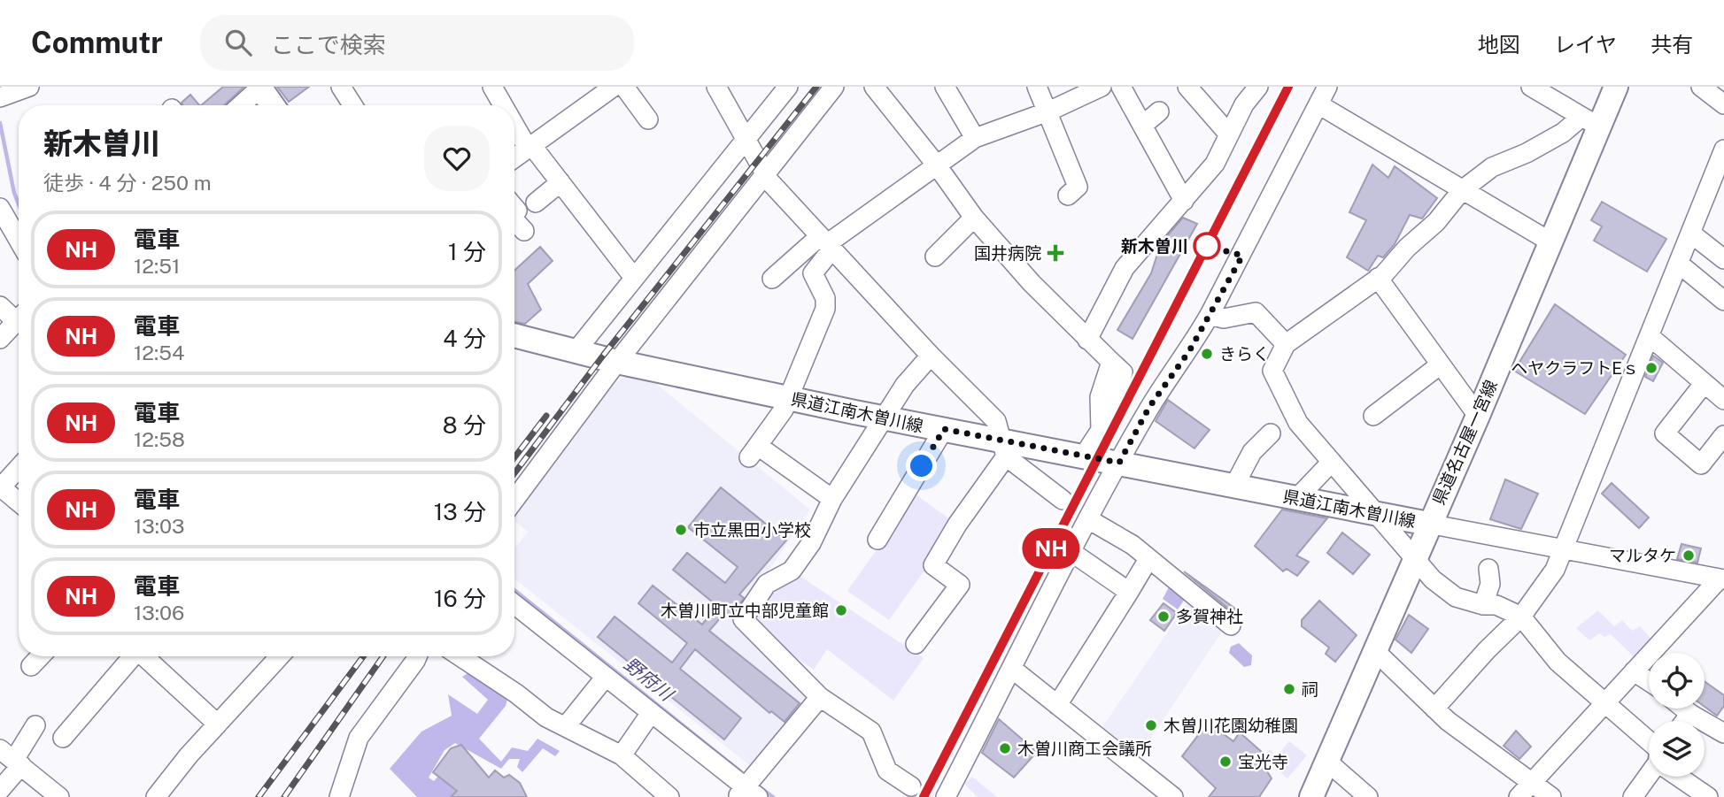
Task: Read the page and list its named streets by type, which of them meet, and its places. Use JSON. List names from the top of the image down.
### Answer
{
  "streets": {
    "main road": ["県道江南木曽川線", "県道名古屋一宮線"]
  },
  "crossings": [
    ["県道江南木曽川線", "県道名古屋一宮線"]
  ],
  "water": ["野府川"],
  "places": {
    "other": [
      "新木曽川",
      "きらく",
      "ヘヤクラフトEｓ",
      "市立黒田小学校",
      "マルタケ",
      "木曽川町立中部児童館",
      "多賀神社",
      "祠",
      "木曽川花園幼稚園",
      "木曽川商工会議所",
      "宝光寺"
    ],
    "health": ["国井病院"]
  },
  "page": {
    "header": "Commutr",
    "search": "ここで検索",
    "nav": ["地図", "レイヤ", "共有"],
    "on_map": "NH",
    "heading": ["新木曽川", "徒歩 · 4 分 · 250 m"],
    "list": [
      {
        "mark": "NH",
        "name": "電車",
        "note": "12:51",
        "value": "1 分"
      },
      {
        "mark": "NH",
        "name": "電車",
        "note": "12:54",
        "value": "4 分"
      },
      {
        "mark": "NH",
        "name": "電車",
        "note": "12:58",
        "value": "8 分"
      },
      {
        "mark": "NH",
        "name": "電車",
        "note": "13:03",
        "value": "13 分"
      },
      {
        "mark": "NH",
        "name": "電車",
        "note": "13:06",
        "value": "16 分"
      }
    ]
  }
}
